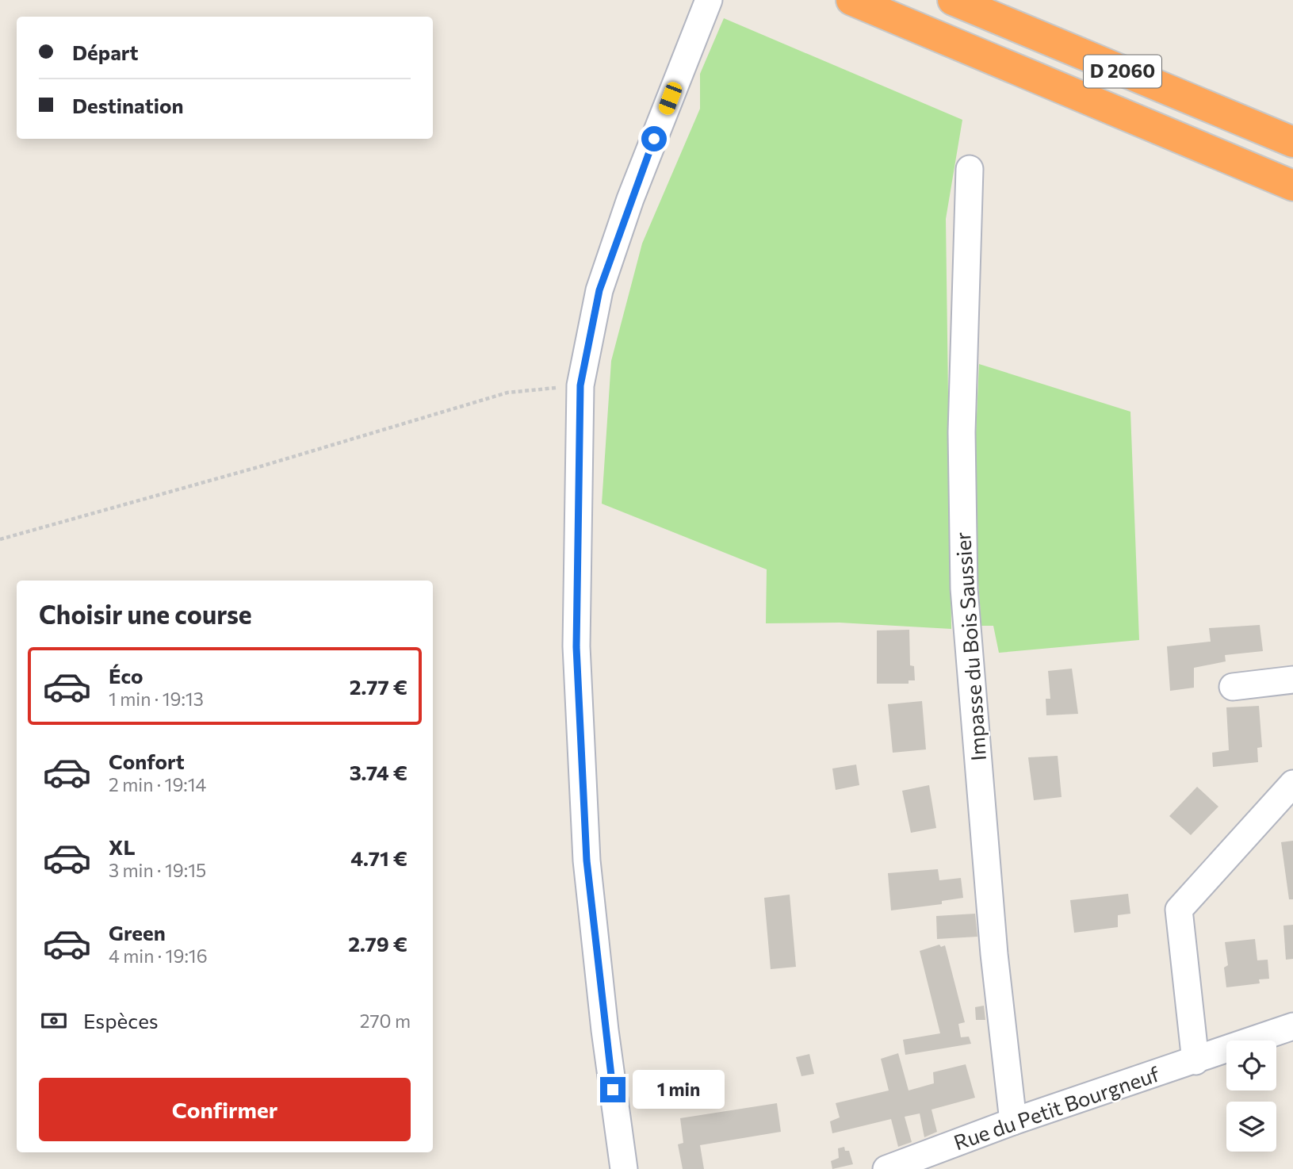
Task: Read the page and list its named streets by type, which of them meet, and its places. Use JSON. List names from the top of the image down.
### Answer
{
  "streets": {
    "highway": ["D 2060"],
    "street": ["Impasse du Bois Saussier", "Rue du Petit Bourgneuf"]
  },
  "crossings": [
    ["Impasse du Bois Saussier", "Rue du Petit Bourgneuf"]
  ],
  "page": {
    "banner": ["Départ", "Destination"],
    "heading": "Choisir une course",
    "list": [
      {
        "name": "Éco",
        "note": "1 min · 19:13",
        "value": "2.77 €"
      },
      {
        "name": "Confort",
        "note": "2 min · 19:14",
        "value": "3.74 €"
      },
      {
        "name": "XL",
        "note": "3 min · 19:15",
        "value": "4.71 €"
      },
      {
        "name": "Green",
        "note": "4 min · 19:16",
        "value": "2.79 €"
      }
    ],
    "pay": ["Espèces", "270 m"],
    "buttons": "Confirmer",
    "bubble": "1 min"
  }
}
